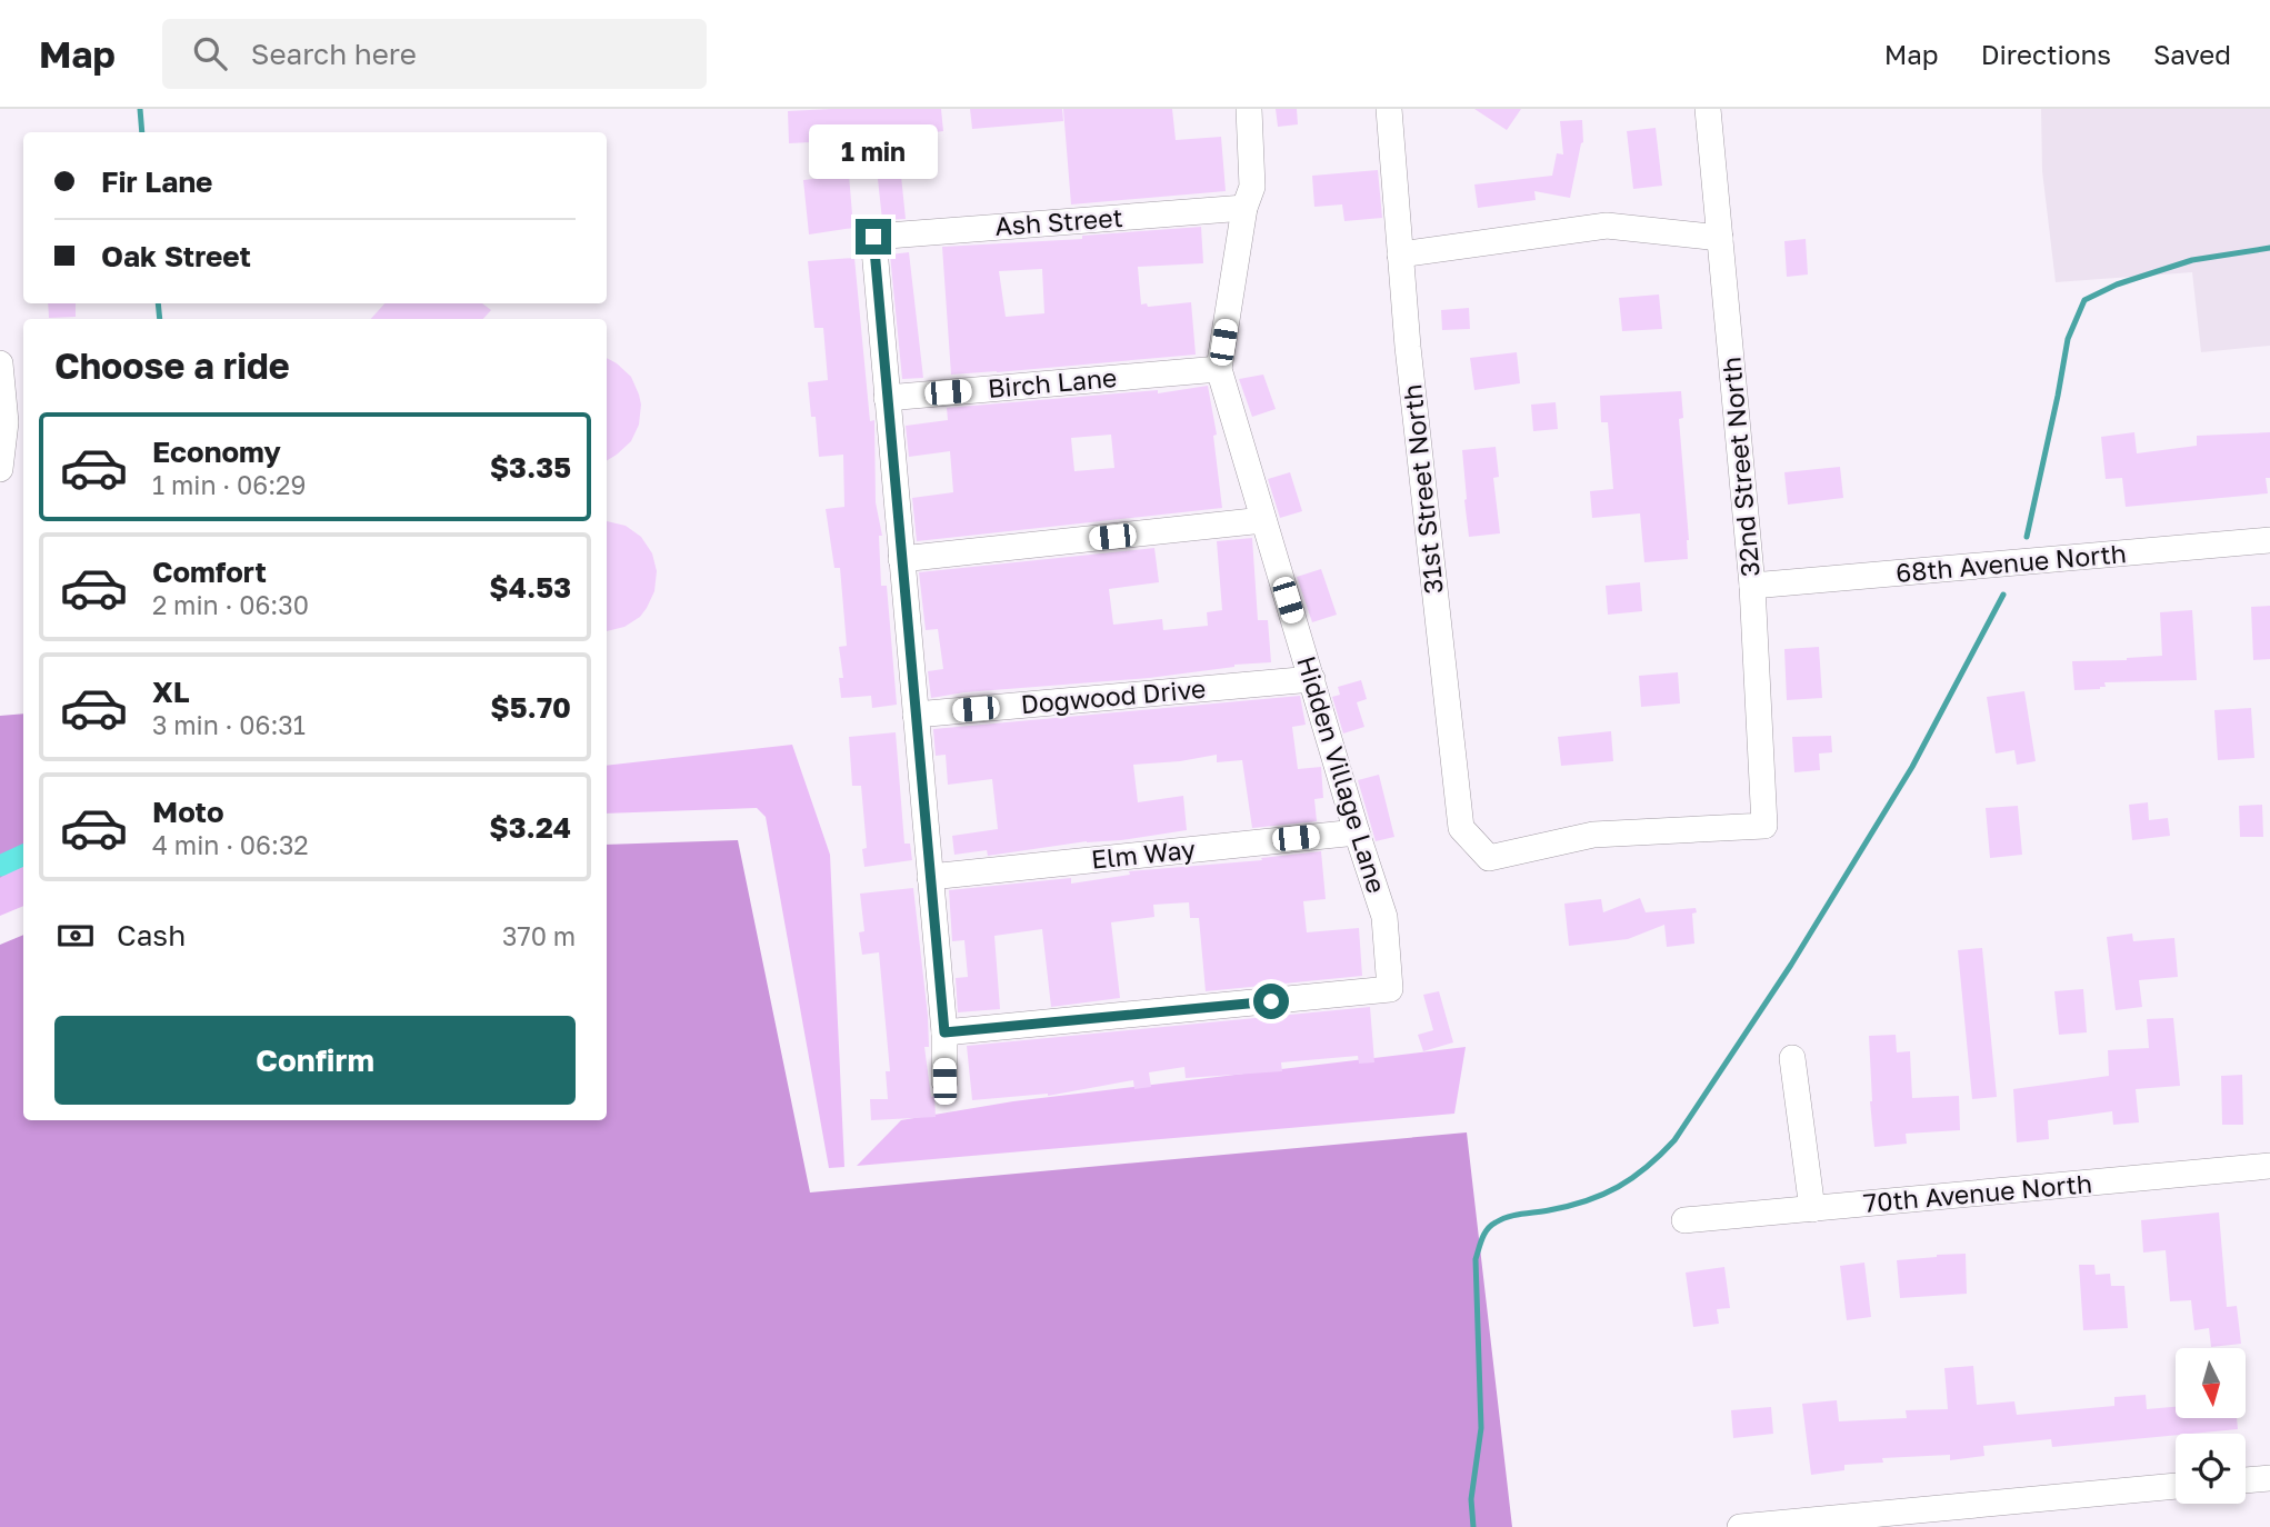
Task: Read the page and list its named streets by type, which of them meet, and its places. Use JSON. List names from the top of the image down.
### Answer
{
  "streets": {
    "street": [
      "Ash Street",
      "Birch Lane",
      "32nd Street North",
      "31st Street North",
      "68th Avenue North",
      "Dogwood Drive",
      "Hidden Village Lane",
      "Elm Way",
      "70th Avenue North"
    ]
  },
  "crossings": [
    ["Ash Street", "Birch Lane"],
    ["Ash Street", "Hidden Village Lane"],
    ["Birch Lane", "Hidden Village Lane"],
    ["32nd Street North", "31st Street North"],
    ["32nd Street North", "68th Avenue North"],
    ["Dogwood Drive", "Hidden Village Lane"],
    ["Hidden Village Lane", "Elm Way"]
  ],
  "north": "bottom",
  "page": {
    "header": "Map",
    "search": "Search here",
    "nav": ["Map", "Directions", "Saved"],
    "bubble": "1 min",
    "banner": ["Fir Lane", "Oak Street"],
    "heading": "Choose a ride",
    "list": [
      {
        "name": "Economy",
        "note": "1 min · 06:29",
        "value": "$3.35"
      },
      {
        "name": "Comfort",
        "note": "2 min · 06:30",
        "value": "$4.53"
      },
      {
        "name": "XL",
        "note": "3 min · 06:31",
        "value": "$5.70"
      },
      {
        "name": "Moto",
        "note": "4 min · 06:32",
        "value": "$3.24"
      }
    ],
    "pay": ["Cash", "370 m"],
    "buttons": "Confirm"
  }
}
